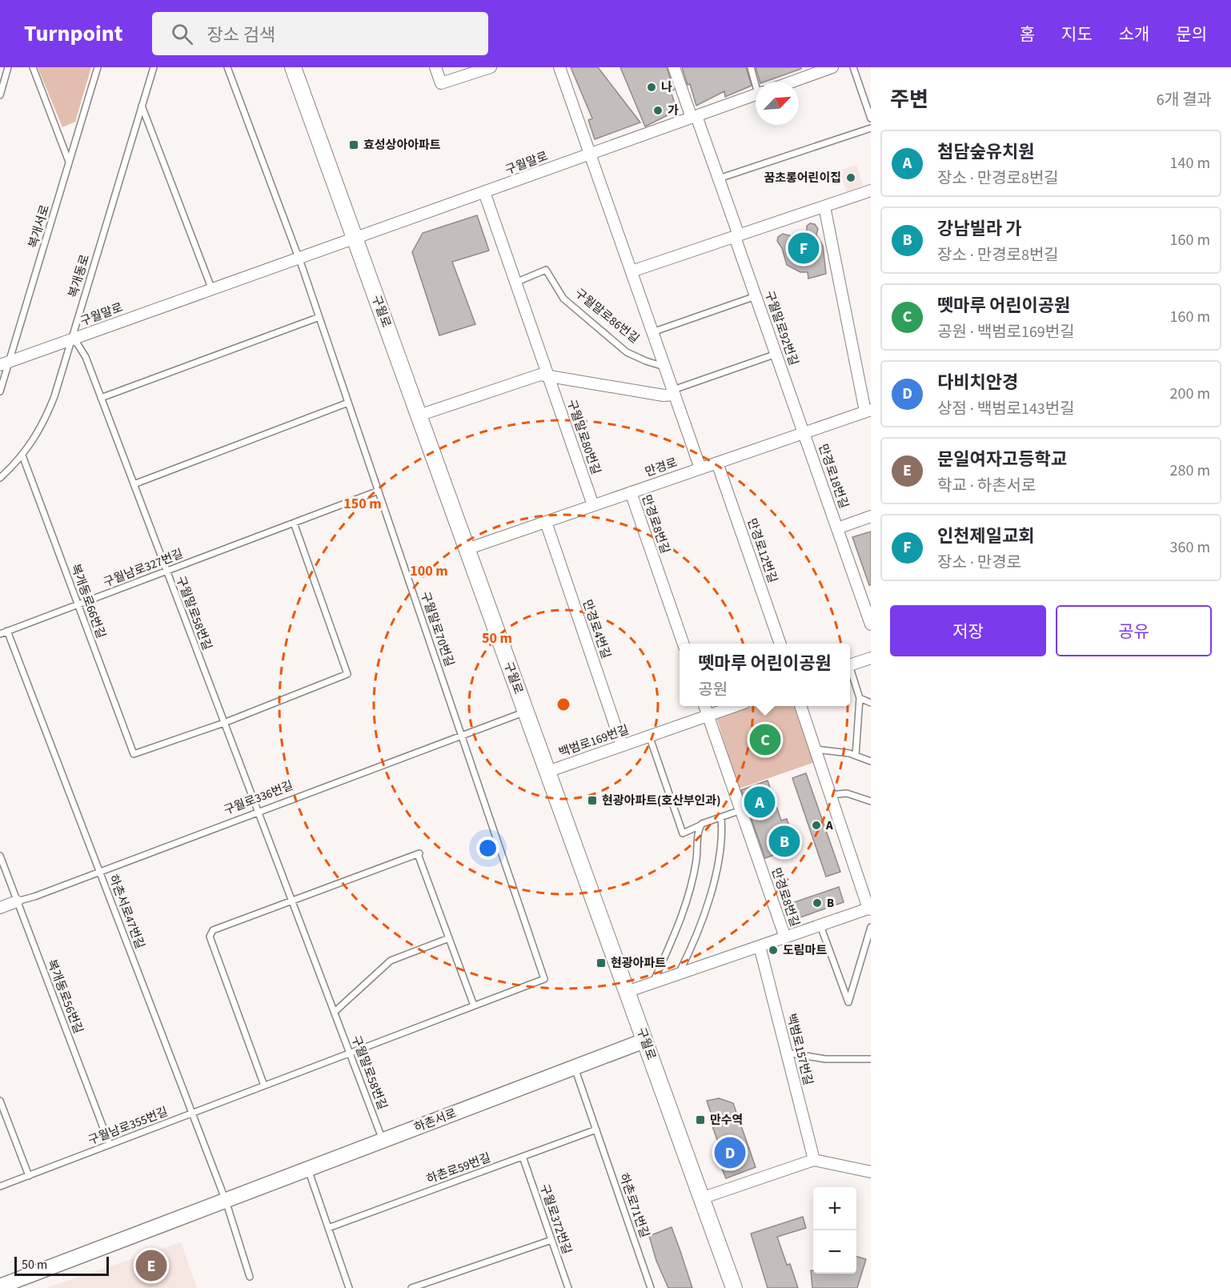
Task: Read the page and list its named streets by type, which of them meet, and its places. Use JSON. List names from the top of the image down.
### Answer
{
  "streets": {
    "main road": ["구월로"],
    "street": [
      "구월말로",
      "구월말로86번길",
      "구월말로92번길",
      "구월말로80번길",
      "만경로",
      "만경로18번길",
      "만경로8번길",
      "만경로12번길",
      "만경로4번길",
      "백범로169번길",
      "구월로336번길",
      "백범로157번길",
      "하촌서로"
    ],
    "lane": [
      "복개서로",
      "복개동로",
      "구월남로327번길",
      "복개동로66번길",
      "구월말로58번길",
      "구월말로70번길",
      "하촌서로47번길",
      "복개동로56번길",
      "구월남로355번길",
      "하촌로59번길",
      "하촌로71번길",
      "구월로372번길"
    ]
  },
  "crossings": [
    ["구월말로", "복개서로"],
    ["구월말로", "복개동로"],
    ["구월말로", "구월로"],
    ["구월말로", "구월말로86번길"],
    ["구월말로", "구월말로92번길"],
    ["구월말로", "구월말로80번길"],
    ["구월말로", "구월말로58번길"],
    ["구월말로", "구월말로70번길"],
    ["복개동로", "복개동로66번길"],
    ["복개동로", "구월말로58번길"],
    ["구월로", "만경로"],
    ["구월로", "백범로169번길"],
    ["구월로", "구월로336번길"],
    ["구월로", "하촌서로"],
    ["구월말로86번길", "구월말로92번길"],
    ["구월말로86번길", "구월말로80번길"],
    ["구월말로86번길", "만경로"],
    ["구월말로92번길", "만경로"],
    ["구월말로92번길", "만경로18번길"],
    ["구월말로80번길", "만경로"],
    ["만경로", "만경로18번길"],
    ["만경로", "만경로8번길"],
    ["만경로", "만경로12번길"],
    ["만경로", "만경로4번길"],
    ["만경로8번길", "백범로169번길"],
    ["구월남로327번길", "복개동로66번길"],
    ["구월남로327번길", "구월말로58번길"],
    ["구월남로327번길", "구월말로70번길"],
    ["구월남로327번길", "하촌서로47번길"],
    ["복개동로66번길", "구월말로58번길"],
    ["구월말로58번길", "구월로336번길"],
    ["구월말로58번길", "하촌서로"],
    ["구월말로58번길", "구월남로355번길"],
    ["구월말로70번길", "구월로336번길"],
    ["구월말로70번길", "구월남로355번길"],
    ["만경로4번길", "백범로169번길"],
    ["구월로336번길", "하촌서로47번길"],
    ["구월로336번길", "복개동로56번길"],
    ["하촌서로47번길", "하촌서로"],
    ["하촌서로47번길", "구월남로355번길"],
    ["복개동로56번길", "구월남로355번길"],
    ["하촌서로", "하촌로71번길"],
    ["하촌로59번길", "하촌로71번길"],
    ["하촌로59번길", "구월로372번길"]
  ],
  "places": {
    "other": [
      "나",
      "가",
      "꿈초롱어린이집",
      "A",
      "B",
      "도림마트"
    ],
    "transit": [
      "효성상아아파트",
      "현광아파트(호산부인과)",
      "현광아파트",
      "만수역"
    ]
  },
  "scale_bar": "50 m",
  "north": "top right",
  "page": {
    "header": "Turnpoint",
    "search": "장소 검색",
    "nav": [
      "홈",
      "지도",
      "소개",
      "문의"
    ],
    "heading": ["주변", "6개 결과"],
    "list": [
      {
        "mark": "A",
        "name": "첨담숲유치원",
        "note": "장소 · 만경로8번길",
        "value": "140 m"
      },
      {
        "mark": "B",
        "name": "강남빌라 가",
        "note": "장소 · 만경로8번길",
        "value": "160 m"
      },
      {
        "mark": "C",
        "name": "뗏마루 어린이공원",
        "note": "공원 · 백범로169번길",
        "value": "160 m"
      },
      {
        "mark": "D",
        "name": "다비치안경",
        "note": "상점 · 백범로143번길",
        "value": "200 m"
      },
      {
        "mark": "E",
        "name": "문일여자고등학교",
        "note": "학교 · 하촌서로",
        "value": "280 m"
      },
      {
        "mark": "F",
        "name": "인천제일교회",
        "note": "장소 · 만경로",
        "value": "360 m"
      }
    ],
    "pins": [
      "F",
      "C",
      "A",
      "B",
      "D",
      "E"
    ],
    "buttons": ["저장", "공유"],
    "popup": ["뗏마루 어린이공원", "공원"],
    "map_buttons": ["+", "−"],
    "scale": "50 m"
  },
  "rings": ["150 m", "100 m", "50 m"]
}
